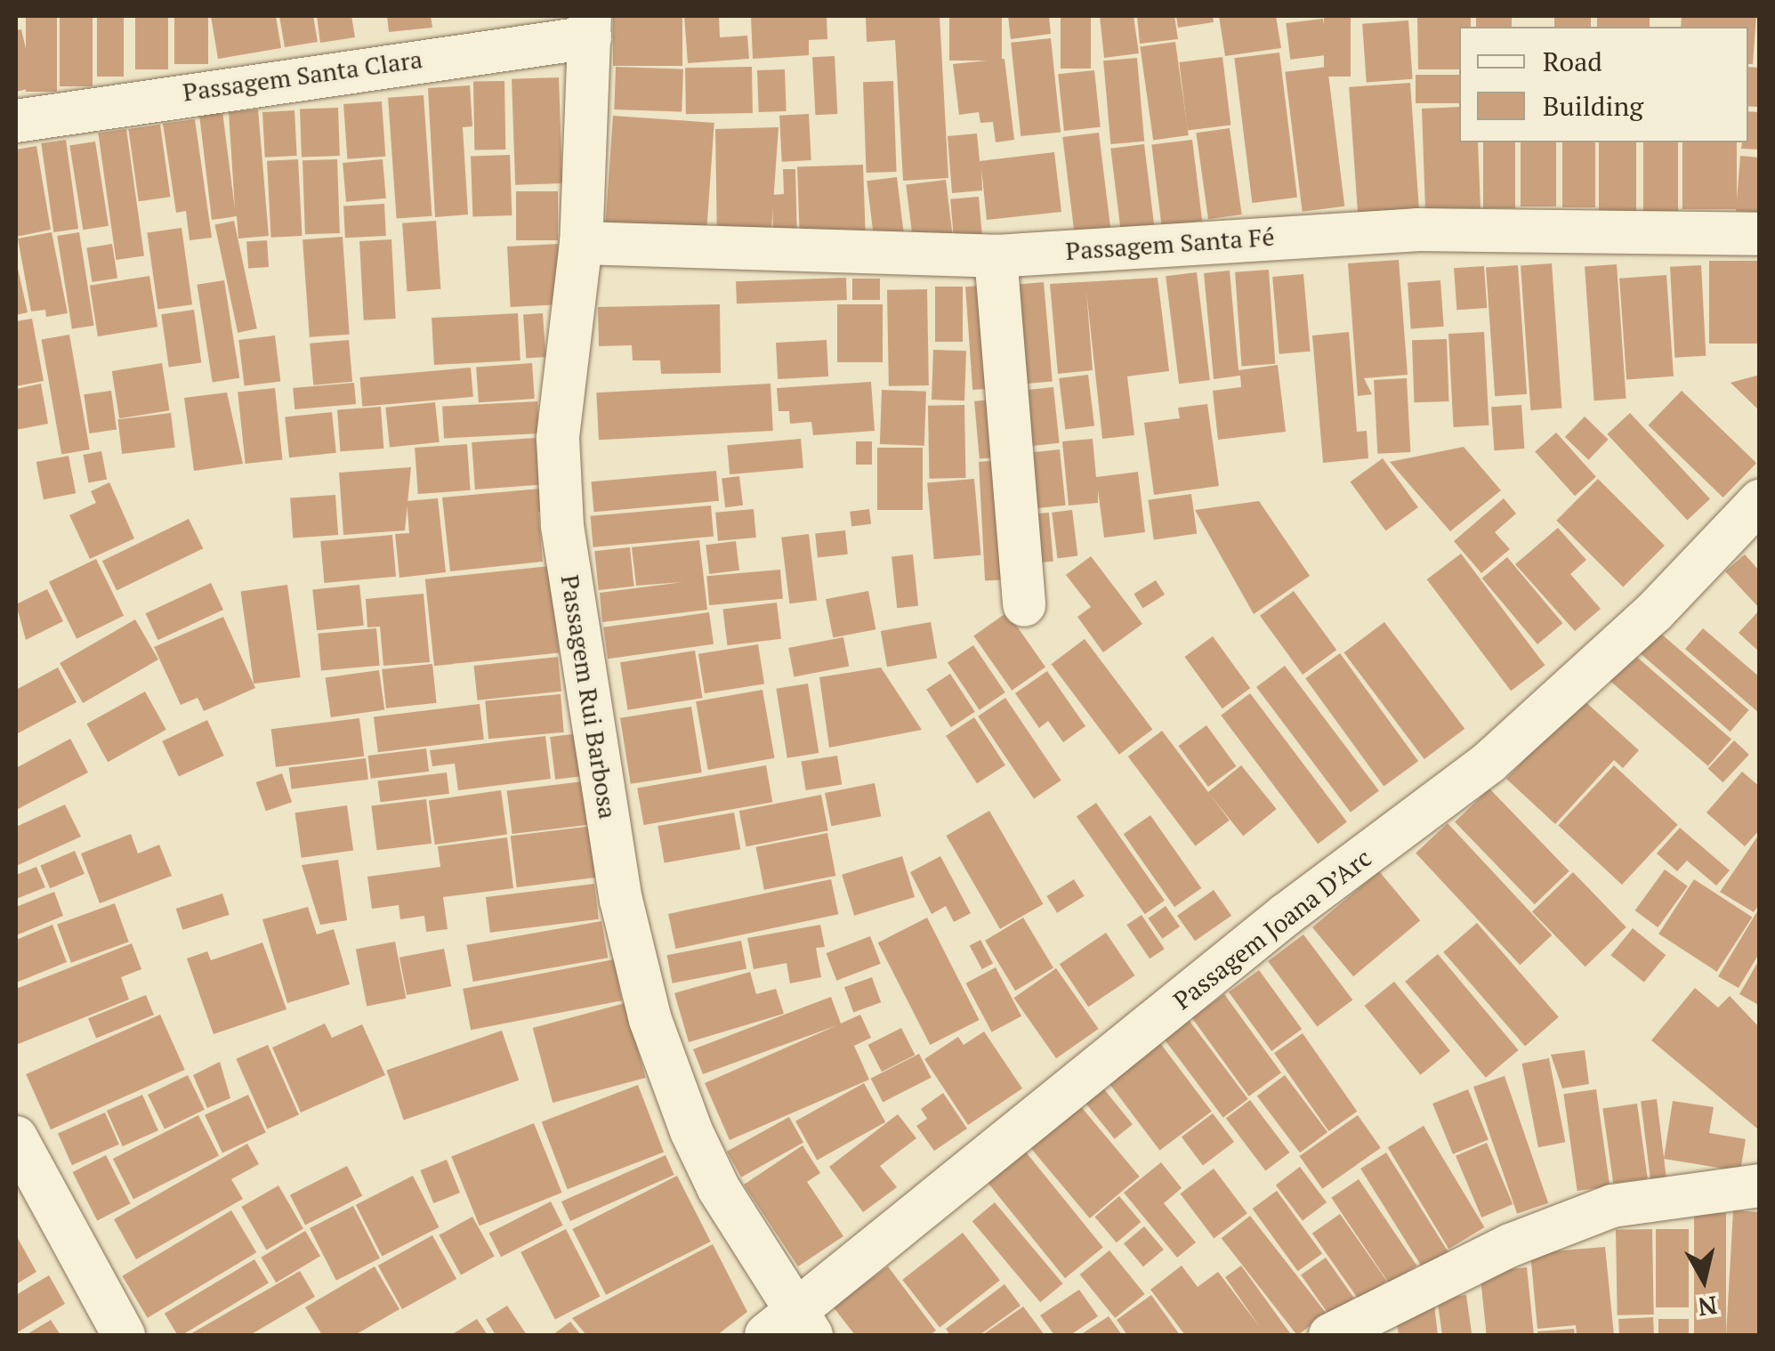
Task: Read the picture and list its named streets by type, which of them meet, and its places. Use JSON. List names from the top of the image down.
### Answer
{
  "streets": {
    "street": [
      "Passagem Santa Clara",
      "Passagem Santa Fé",
      "Passagem Rui Barbosa",
      "Passagem Joana D’Arc"
    ]
  },
  "crossings": [
    ["Passagem Santa Clara", "Passagem Rui Barbosa"],
    ["Passagem Santa Fé", "Passagem Rui Barbosa"],
    ["Passagem Rui Barbosa", "Passagem Joana D’Arc"]
  ],
  "legend": ["Road", "Building"],
  "north": "bottom"
}
